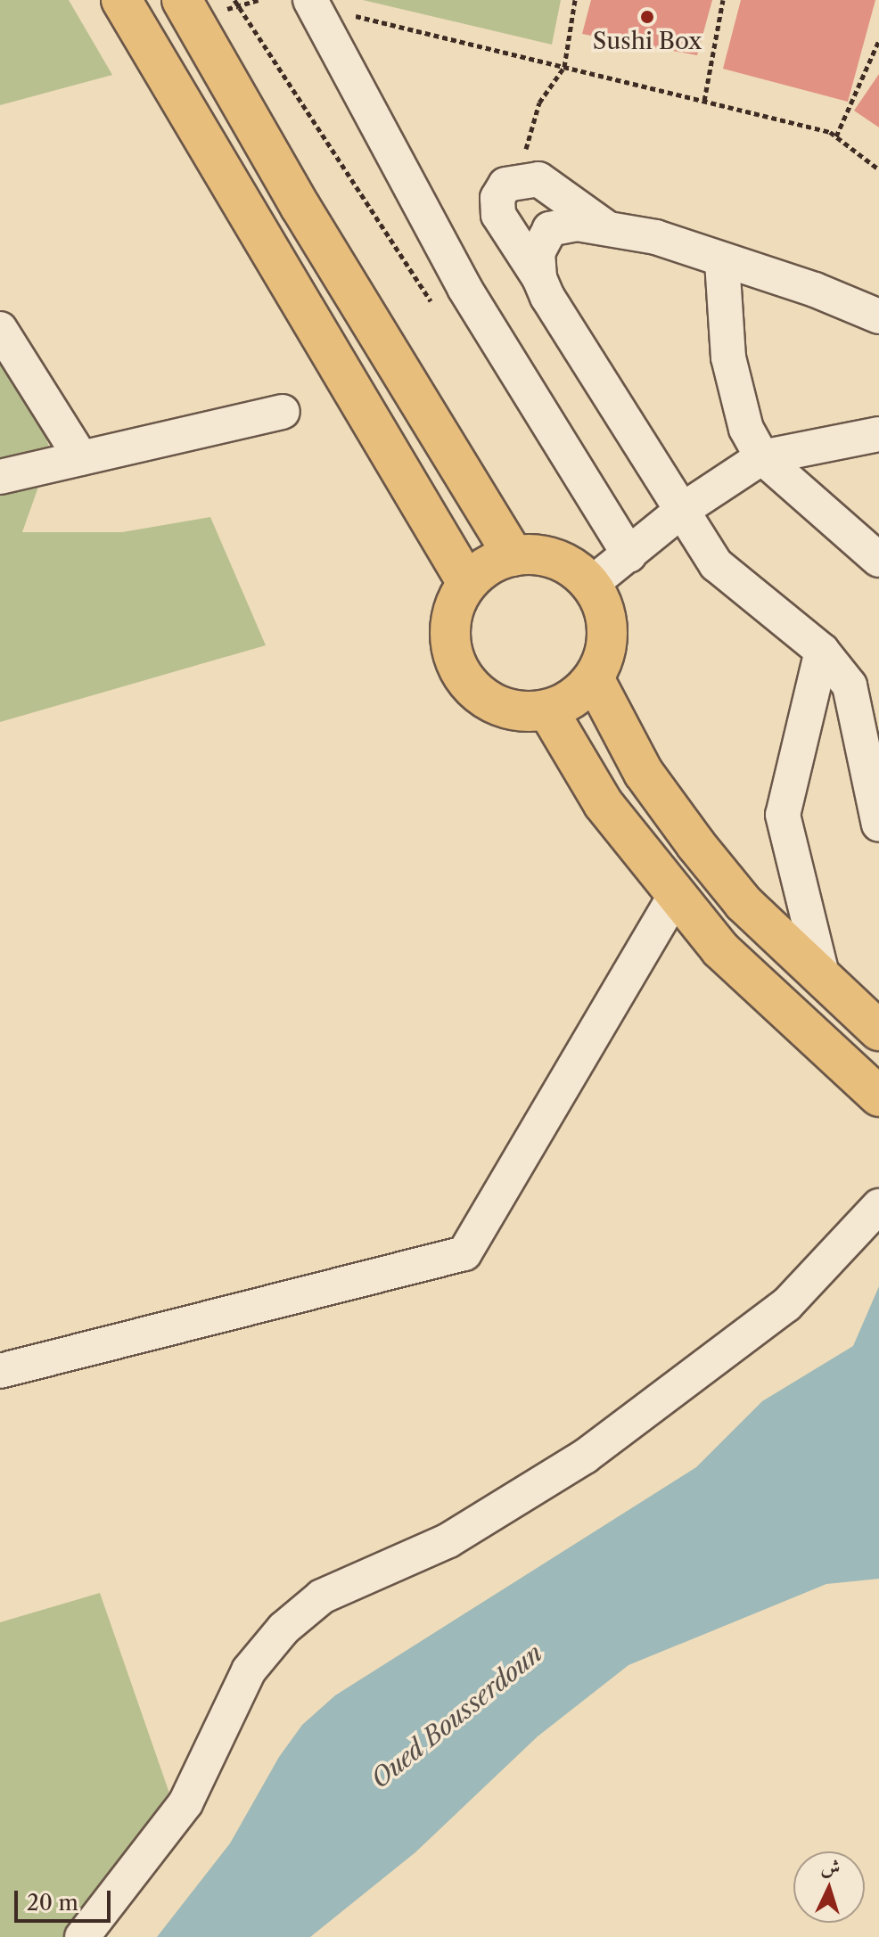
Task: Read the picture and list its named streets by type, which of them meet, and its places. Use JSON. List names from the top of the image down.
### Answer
{
  "water": ["Oued Bousserdoun"],
  "places": ["Sushi Box"],
  "scale_bar": "20 m",
  "north": "top"
}
